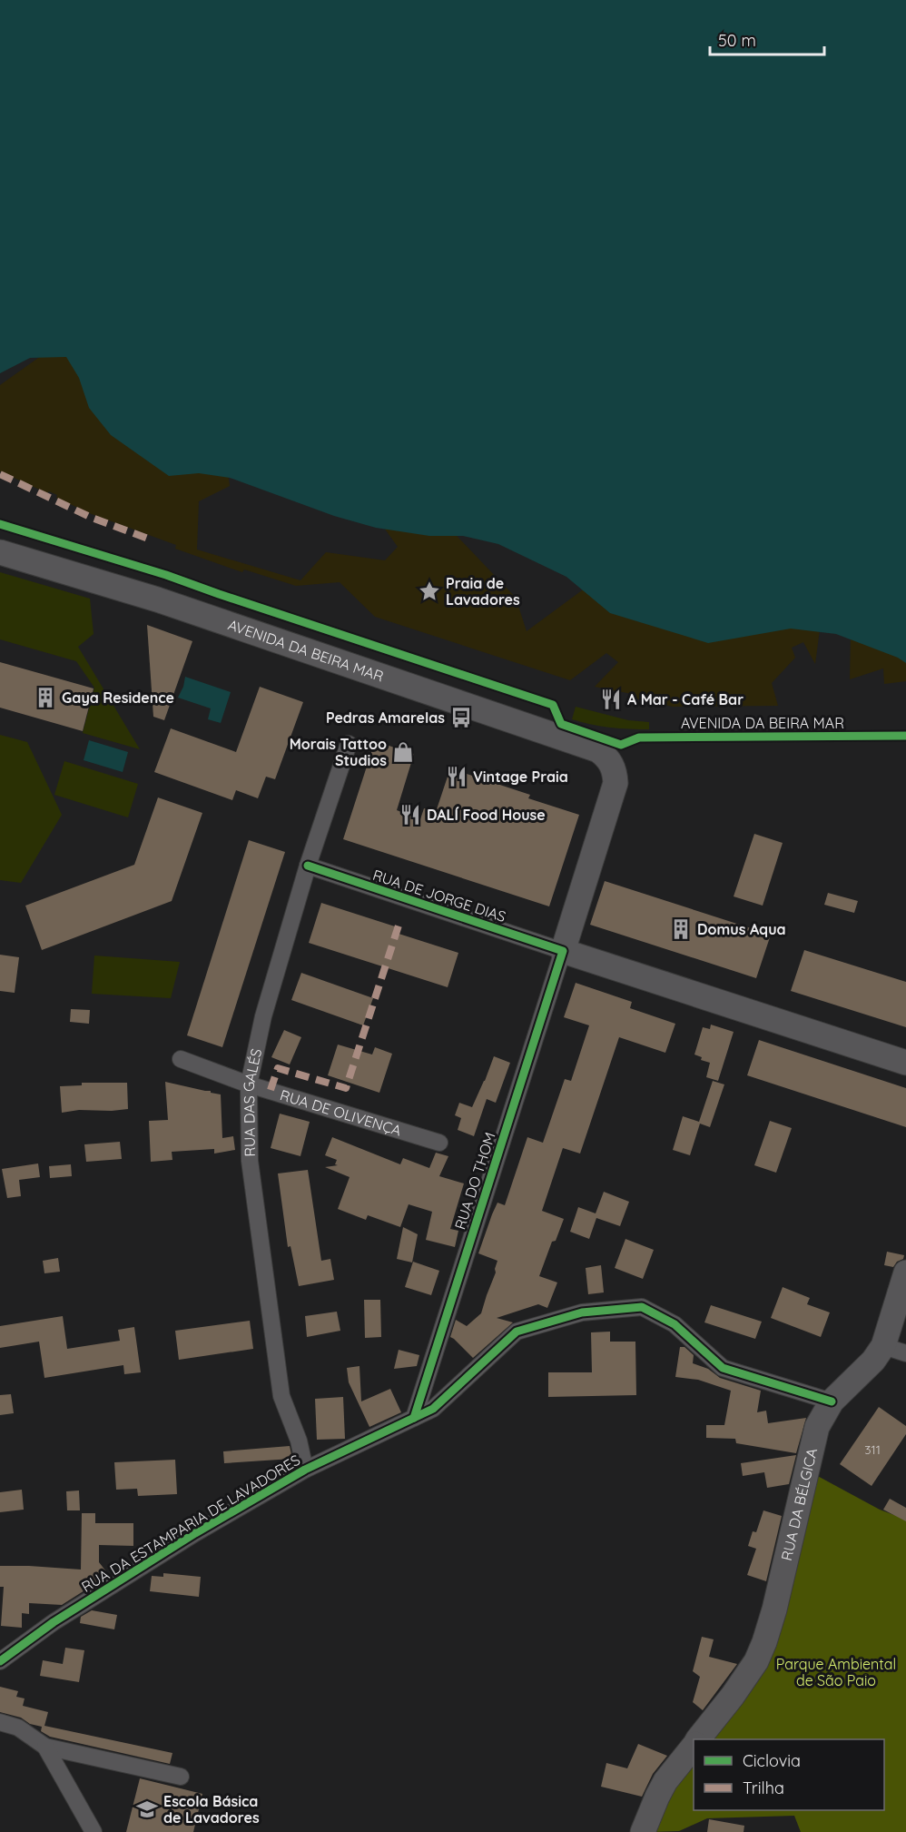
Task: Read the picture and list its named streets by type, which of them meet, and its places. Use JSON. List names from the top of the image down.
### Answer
{
  "streets": {
    "main road": [
      "AVENIDA DA BEIRA MAR",
      "RUA DE JORGE DIAS",
      "RUA DO THOM",
      "RUA DA BÉLGICA"
    ],
    "street": ["RUA DAS GALÉS", "RUA DE OLIVENÇA", "RUA DA ESTAMPARIA DE LAVADORES"]
  },
  "crossings": [
    ["AVENIDA DA BEIRA MAR", "RUA DO THOM"],
    ["RUA DE JORGE DIAS", "RUA DAS GALÉS"],
    ["RUA DE JORGE DIAS", "RUA DO THOM"],
    ["RUA DAS GALÉS", "RUA DE OLIVENÇA"],
    ["RUA DAS GALÉS", "RUA DA ESTAMPARIA DE LAVADORES"],
    ["RUA DO THOM", "RUA DA ESTAMPARIA DE LAVADORES"],
    ["RUA DA BÉLGICA", "RUA DA ESTAMPARIA DE LAVADORES"]
  ],
  "parks": ["Parque Ambiental de São Paio"],
  "places": {
    "place": ["Praia de Lavadores"],
    "building": ["Gaya Residence", "Domus Aqua"],
    "restaurant": ["A Mar - Café Bar", "Vintage Praia", "DALÍ Food House"],
    "bus stop": ["Pedras Amarelas"],
    "shop": ["Morais Tattoo Studios"],
    "school or university": ["Escola Básica de Lavadores"]
  },
  "house_numbers": ["311"],
  "legend": ["Ciclovia", "Trilha"],
  "scale_bar": "50 m"
}
